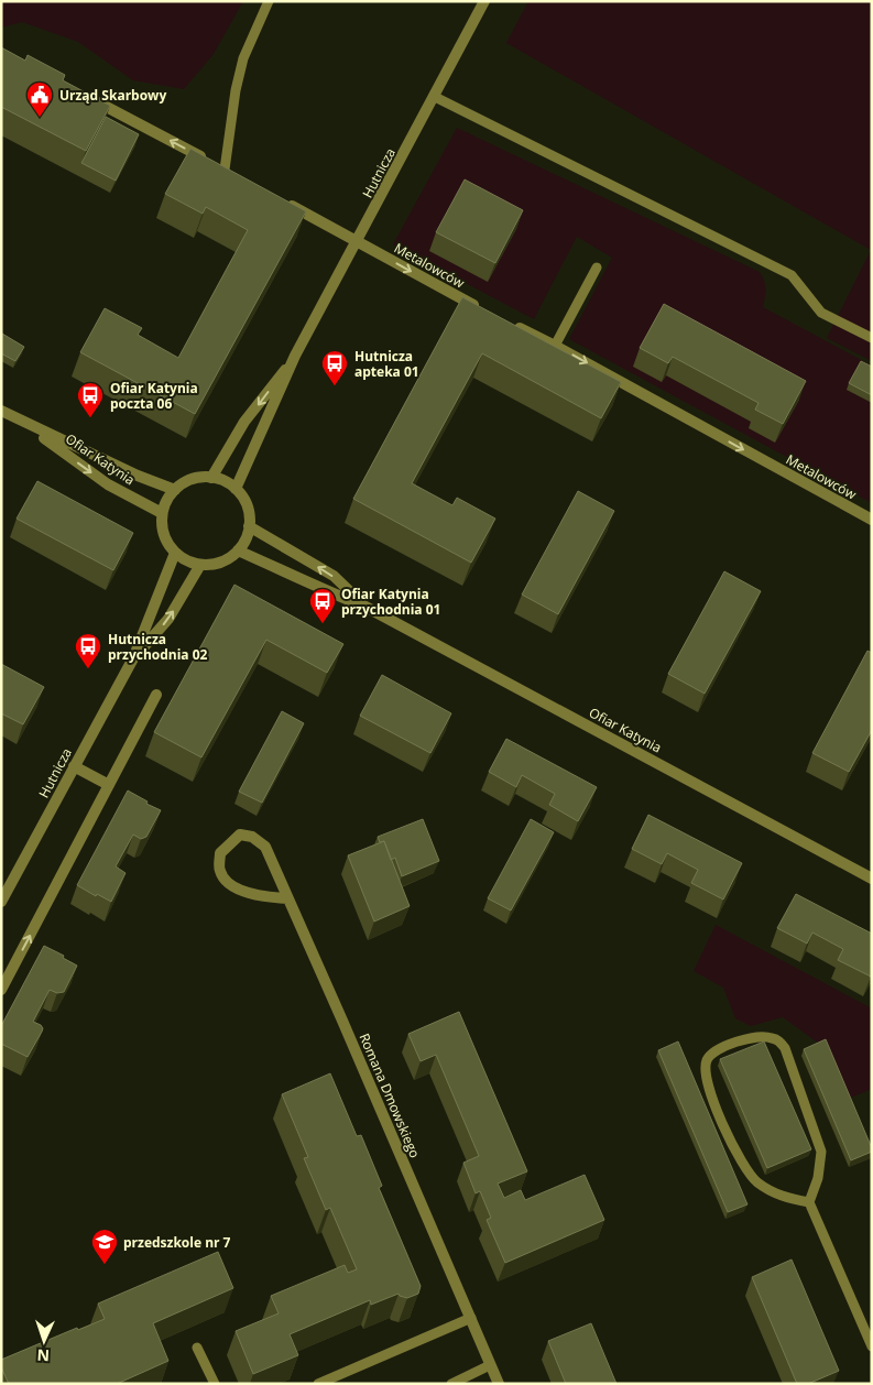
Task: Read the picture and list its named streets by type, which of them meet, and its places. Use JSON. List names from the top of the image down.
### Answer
{
  "streets": {
    "street": [
      "Hutnicza",
      "Metalowców",
      "Ofiar Katynia",
      "Romana Dmowskiego"
    ]
  },
  "crossings": [
    ["Hutnicza", "Metalowców"],
    ["Hutnicza", "Ofiar Katynia"]
  ],
  "one_way": ["Metalowców"],
  "places": {
    "public building": ["Urząd Skarbowy"],
    "bus stop": [
      "Hutnicza apteka 01",
      "Ofiar Katynia poczta 06",
      "Ofiar Katynia przychodnia 01",
      "Hutnicza przychodnia 02"
    ],
    "school or university": ["przedszkole nr 7"]
  },
  "north": "bottom"
}
